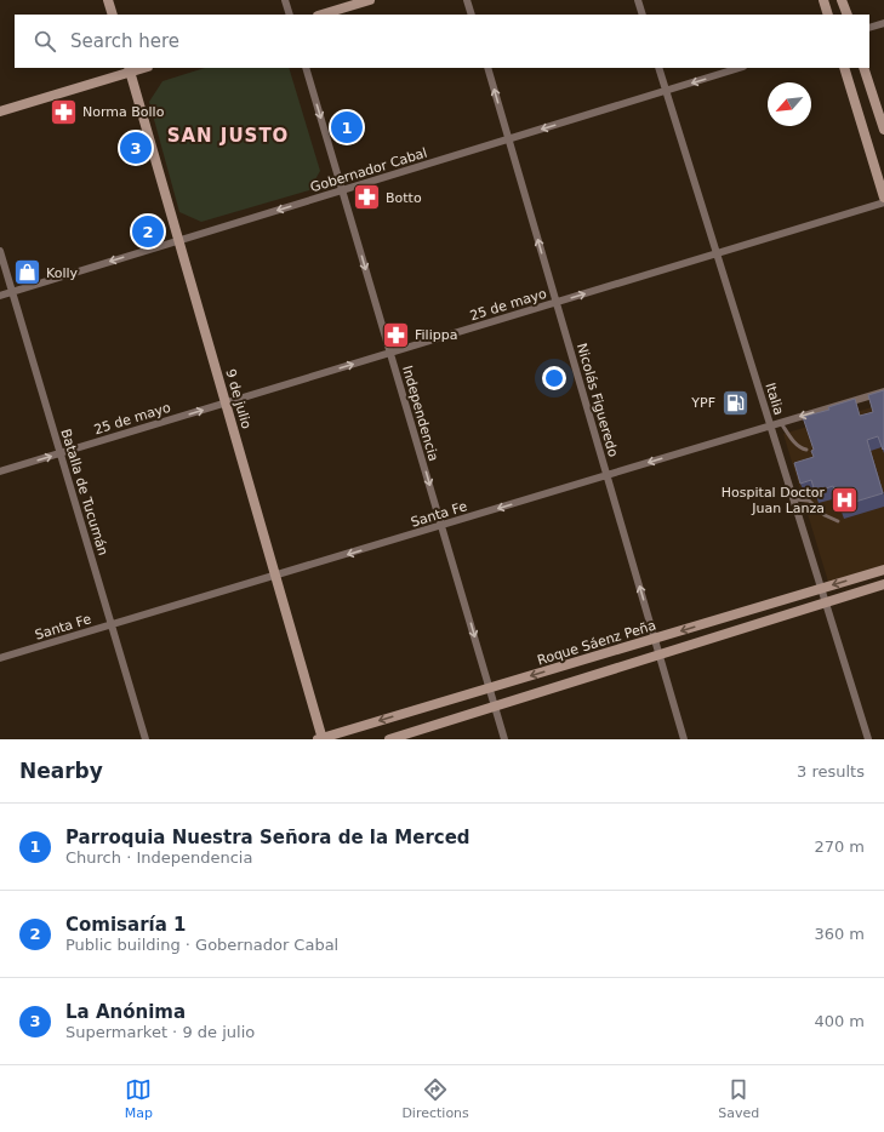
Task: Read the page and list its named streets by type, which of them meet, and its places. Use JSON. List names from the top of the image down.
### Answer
{
  "streets": {
    "main road": ["9 de julio", "Roque Sáenz Peña"],
    "street": [
      "Gobernador Cabal",
      "25 de mayo",
      "Italia",
      "Nicolás Figueredo",
      "Independencia",
      "Batalla de Tucumán",
      "Santa Fe"
    ]
  },
  "crossings": [
    ["Gobernador Cabal", "9 de julio"],
    ["Gobernador Cabal", "Italia"],
    ["Gobernador Cabal", "Nicolás Figueredo"],
    ["Gobernador Cabal", "Independencia"],
    ["Gobernador Cabal", "Batalla de Tucumán"],
    ["25 de mayo", "9 de julio"],
    ["25 de mayo", "Italia"],
    ["25 de mayo", "Nicolás Figueredo"],
    ["25 de mayo", "Independencia"],
    ["25 de mayo", "Batalla de Tucumán"],
    ["9 de julio", "Santa Fe"],
    ["9 de julio", "Roque Sáenz Peña"],
    ["Italia", "Santa Fe"],
    ["Italia", "Roque Sáenz Peña"],
    ["Nicolás Figueredo", "Santa Fe"],
    ["Nicolás Figueredo", "Roque Sáenz Peña"],
    ["Independencia", "Santa Fe"],
    ["Independencia", "Roque Sáenz Peña"],
    ["Batalla de Tucumán", "Santa Fe"]
  ],
  "one_way": [
    "Gobernador Cabal",
    "25 de mayo",
    "Nicolás Figueredo",
    "Independencia",
    "Santa Fe"
  ],
  "districts": ["SAN JUSTO"],
  "places": {
    "pharmacy": ["Norma Bollo", "Botto", "Filippa"],
    "shop": ["Kolly"],
    "fuel station": ["YPF"],
    "hospital": ["Hospital Doctor Juan Lanza"]
  },
  "north": "bottom left",
  "page": {
    "search": "Search here",
    "pins": ["1", "3", "2"],
    "heading": ["Nearby", "3 results"],
    "list": [
      {
        "mark": "1",
        "name": "Parroquia Nuestra Señora de la Merced",
        "note": "Church · Independencia",
        "value": "270 m"
      },
      {
        "mark": "2",
        "name": "Comisaría 1",
        "note": "Public building · Gobernador Cabal",
        "value": "360 m"
      },
      {
        "mark": "3",
        "name": "La Anónima",
        "note": "Supermarket · 9 de julio",
        "value": "400 m"
      }
    ],
    "nav": ["Map", "Directions", "Saved"]
  }
}
